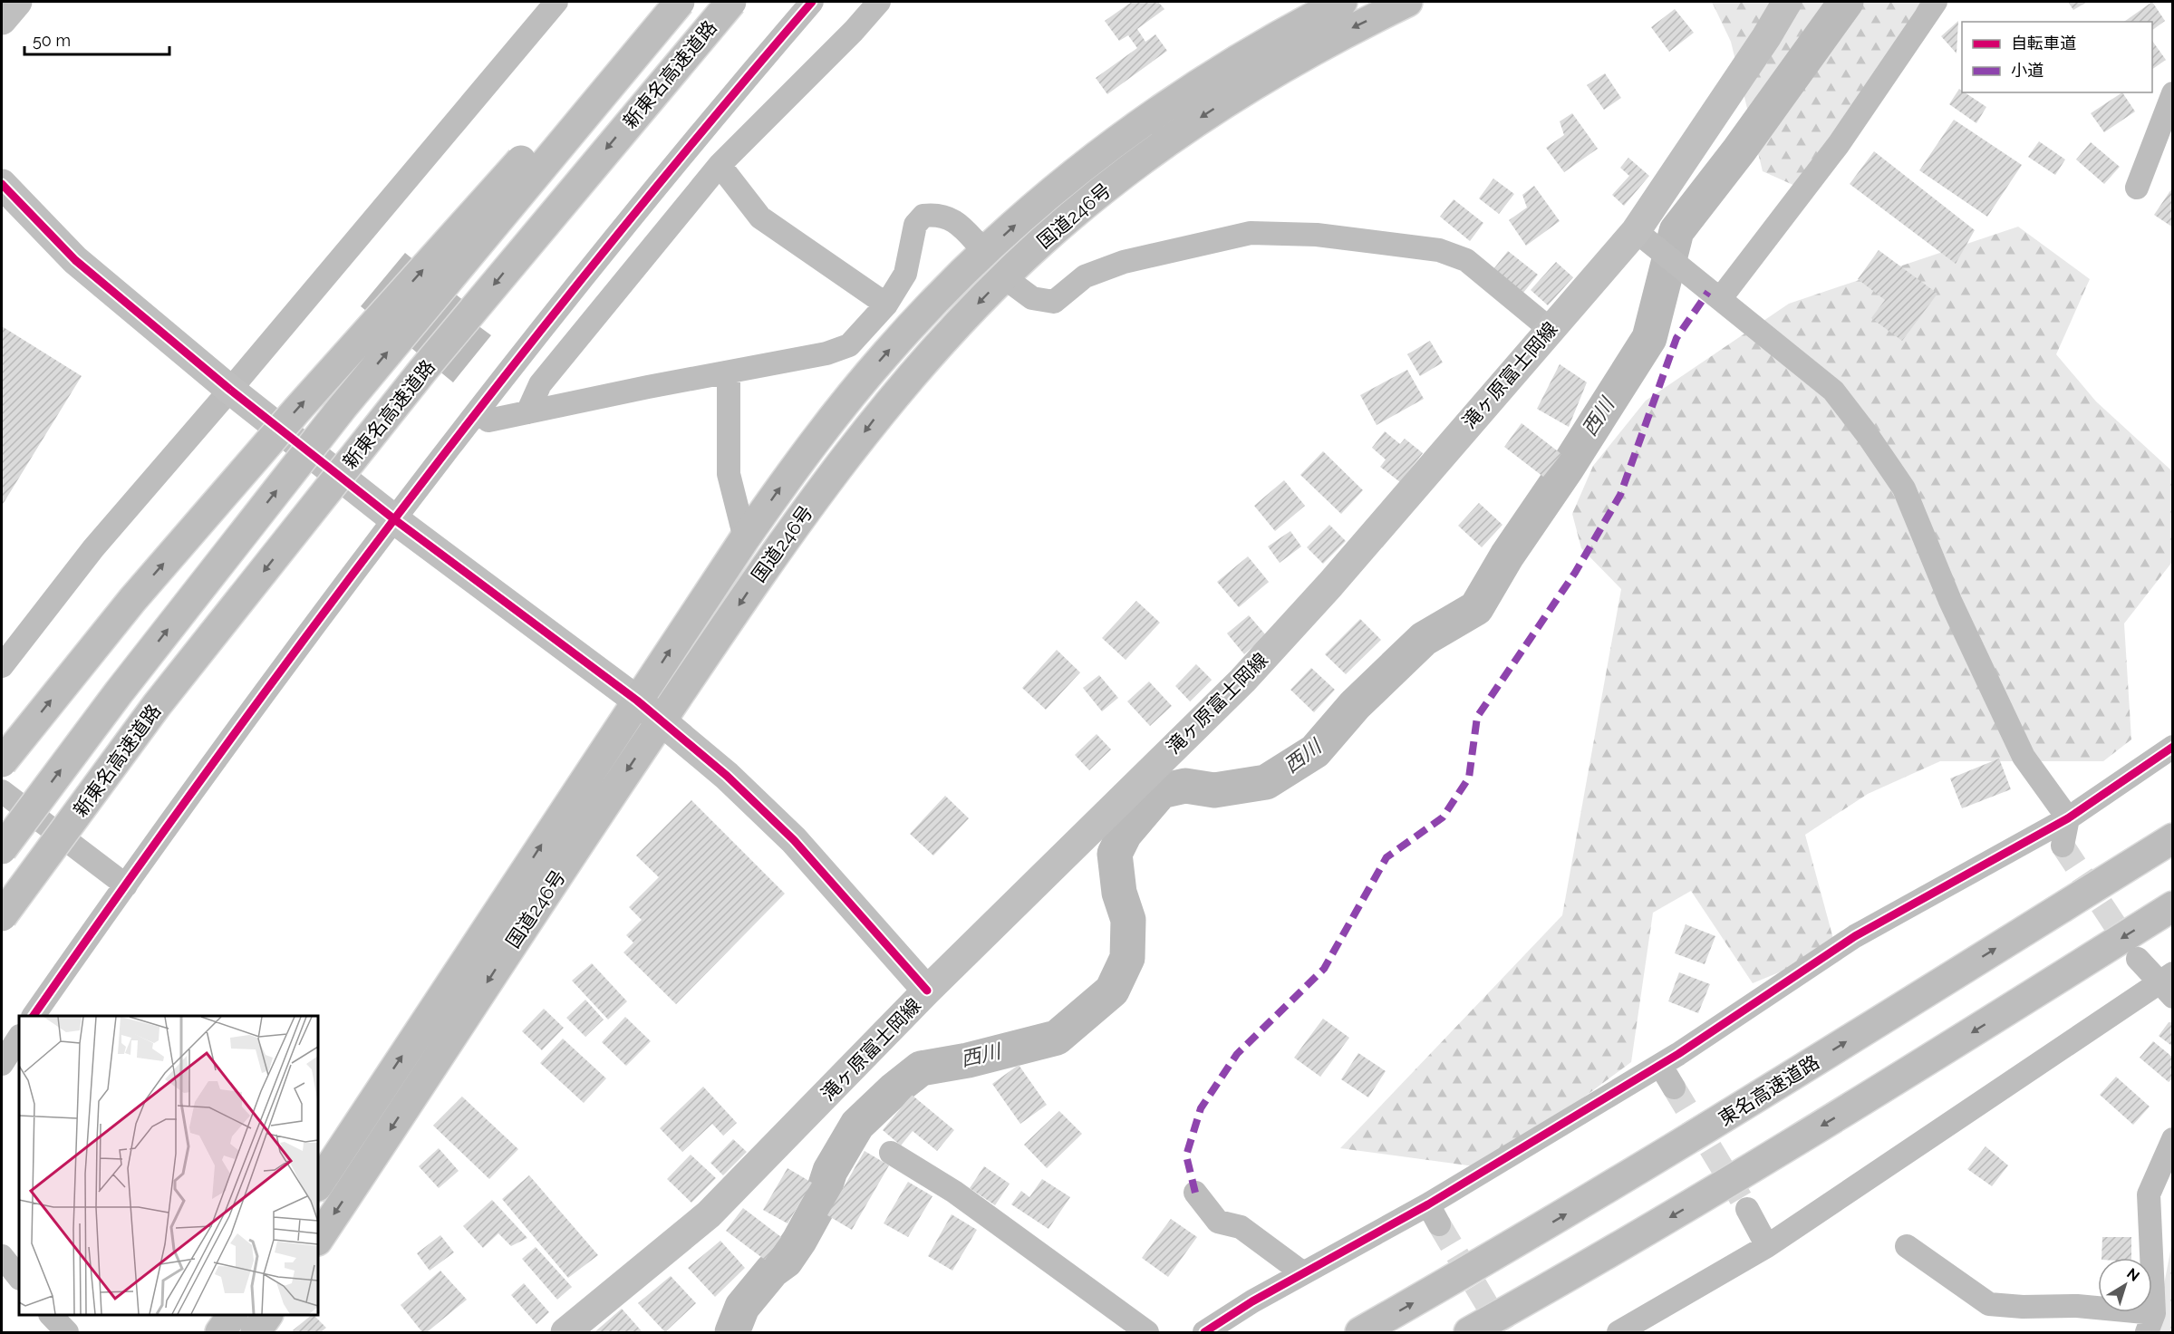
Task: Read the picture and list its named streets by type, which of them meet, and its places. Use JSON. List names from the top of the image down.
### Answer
{
  "streets": {
    "highway": ["新東名高速道路", "国道246号", "東名高速道路"],
    "main road": ["滝ヶ原富士岡線"]
  },
  "water": ["西川"],
  "legend": ["自転車道", "小道"],
  "scale_bar": "50 m",
  "north": "top right"
}
